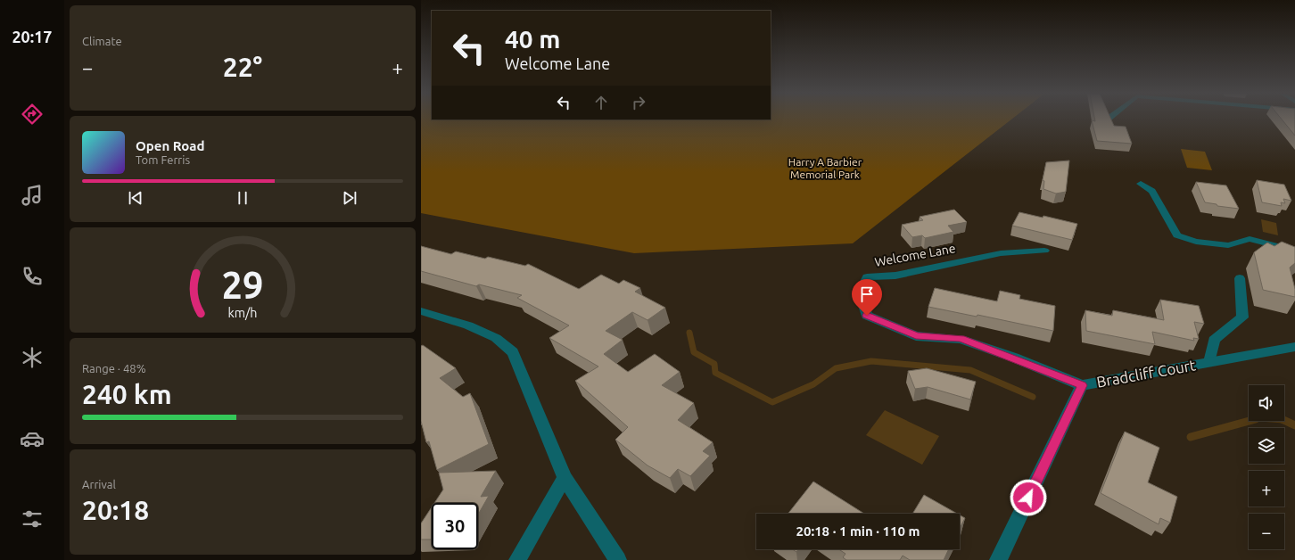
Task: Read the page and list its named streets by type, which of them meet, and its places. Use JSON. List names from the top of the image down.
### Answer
{
  "streets": {
    "street": ["Welcome Lane", "Bradcliff Court"]
  },
  "crossings": [
    ["Welcome Lane", "Bradcliff Court"]
  ],
  "parks": ["Harry A Barbier Memorial Park"],
  "page": {
    "tabs": "20:17",
    "tile": [
      "Climate",
      ["Range · 48%", "240 km"],
      ["Arrival", "20:18"]
    ],
    "turn": ["40 m", "Welcome Lane"],
    "heat": ["−", "22°", "+"],
    "song": ["Open Road", "Tom Ferris"],
    "map_buttons": ["+", "−"],
    "limit": "30",
    "trip": "20:18 · 1 min · 110 m",
    "gauge": ["29", "km/h"]
  }
}
